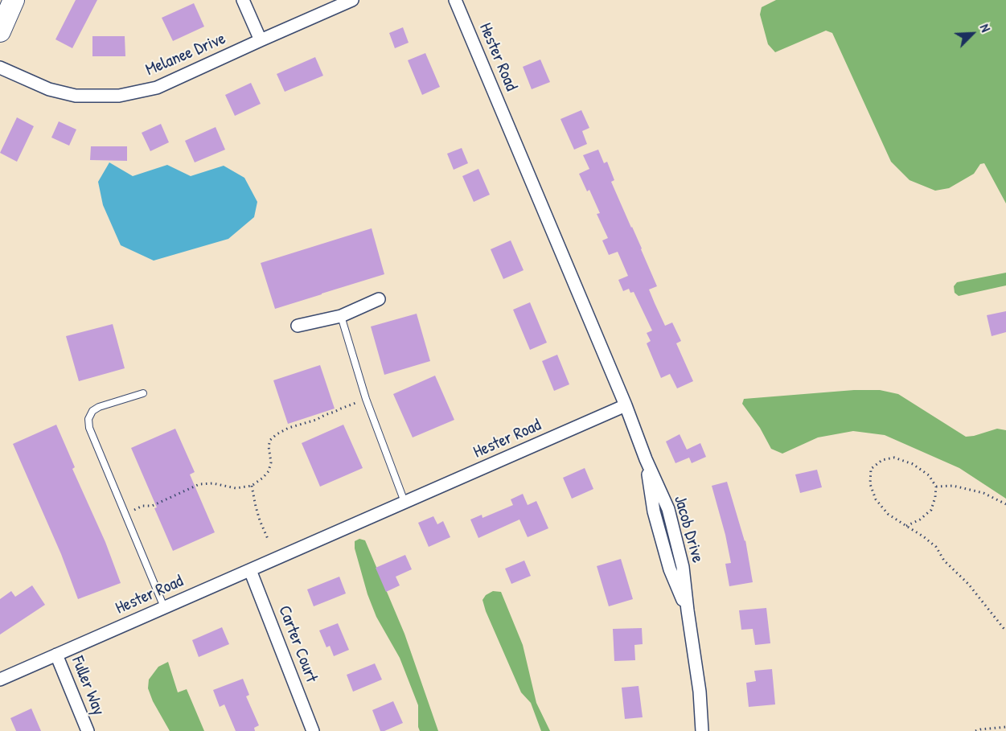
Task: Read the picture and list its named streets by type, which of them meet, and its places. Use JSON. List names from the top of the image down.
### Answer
{
  "streets": {
    "street": [
      "Melanee Drive",
      "Hester Road",
      "Jacob Drive",
      "Carter Court",
      "Fuller Way"
    ]
  },
  "crossings": [
    ["Hester Road", "Jacob Drive"],
    ["Hester Road", "Carter Court"],
    ["Hester Road", "Fuller Way"]
  ],
  "north": "top right"
}
